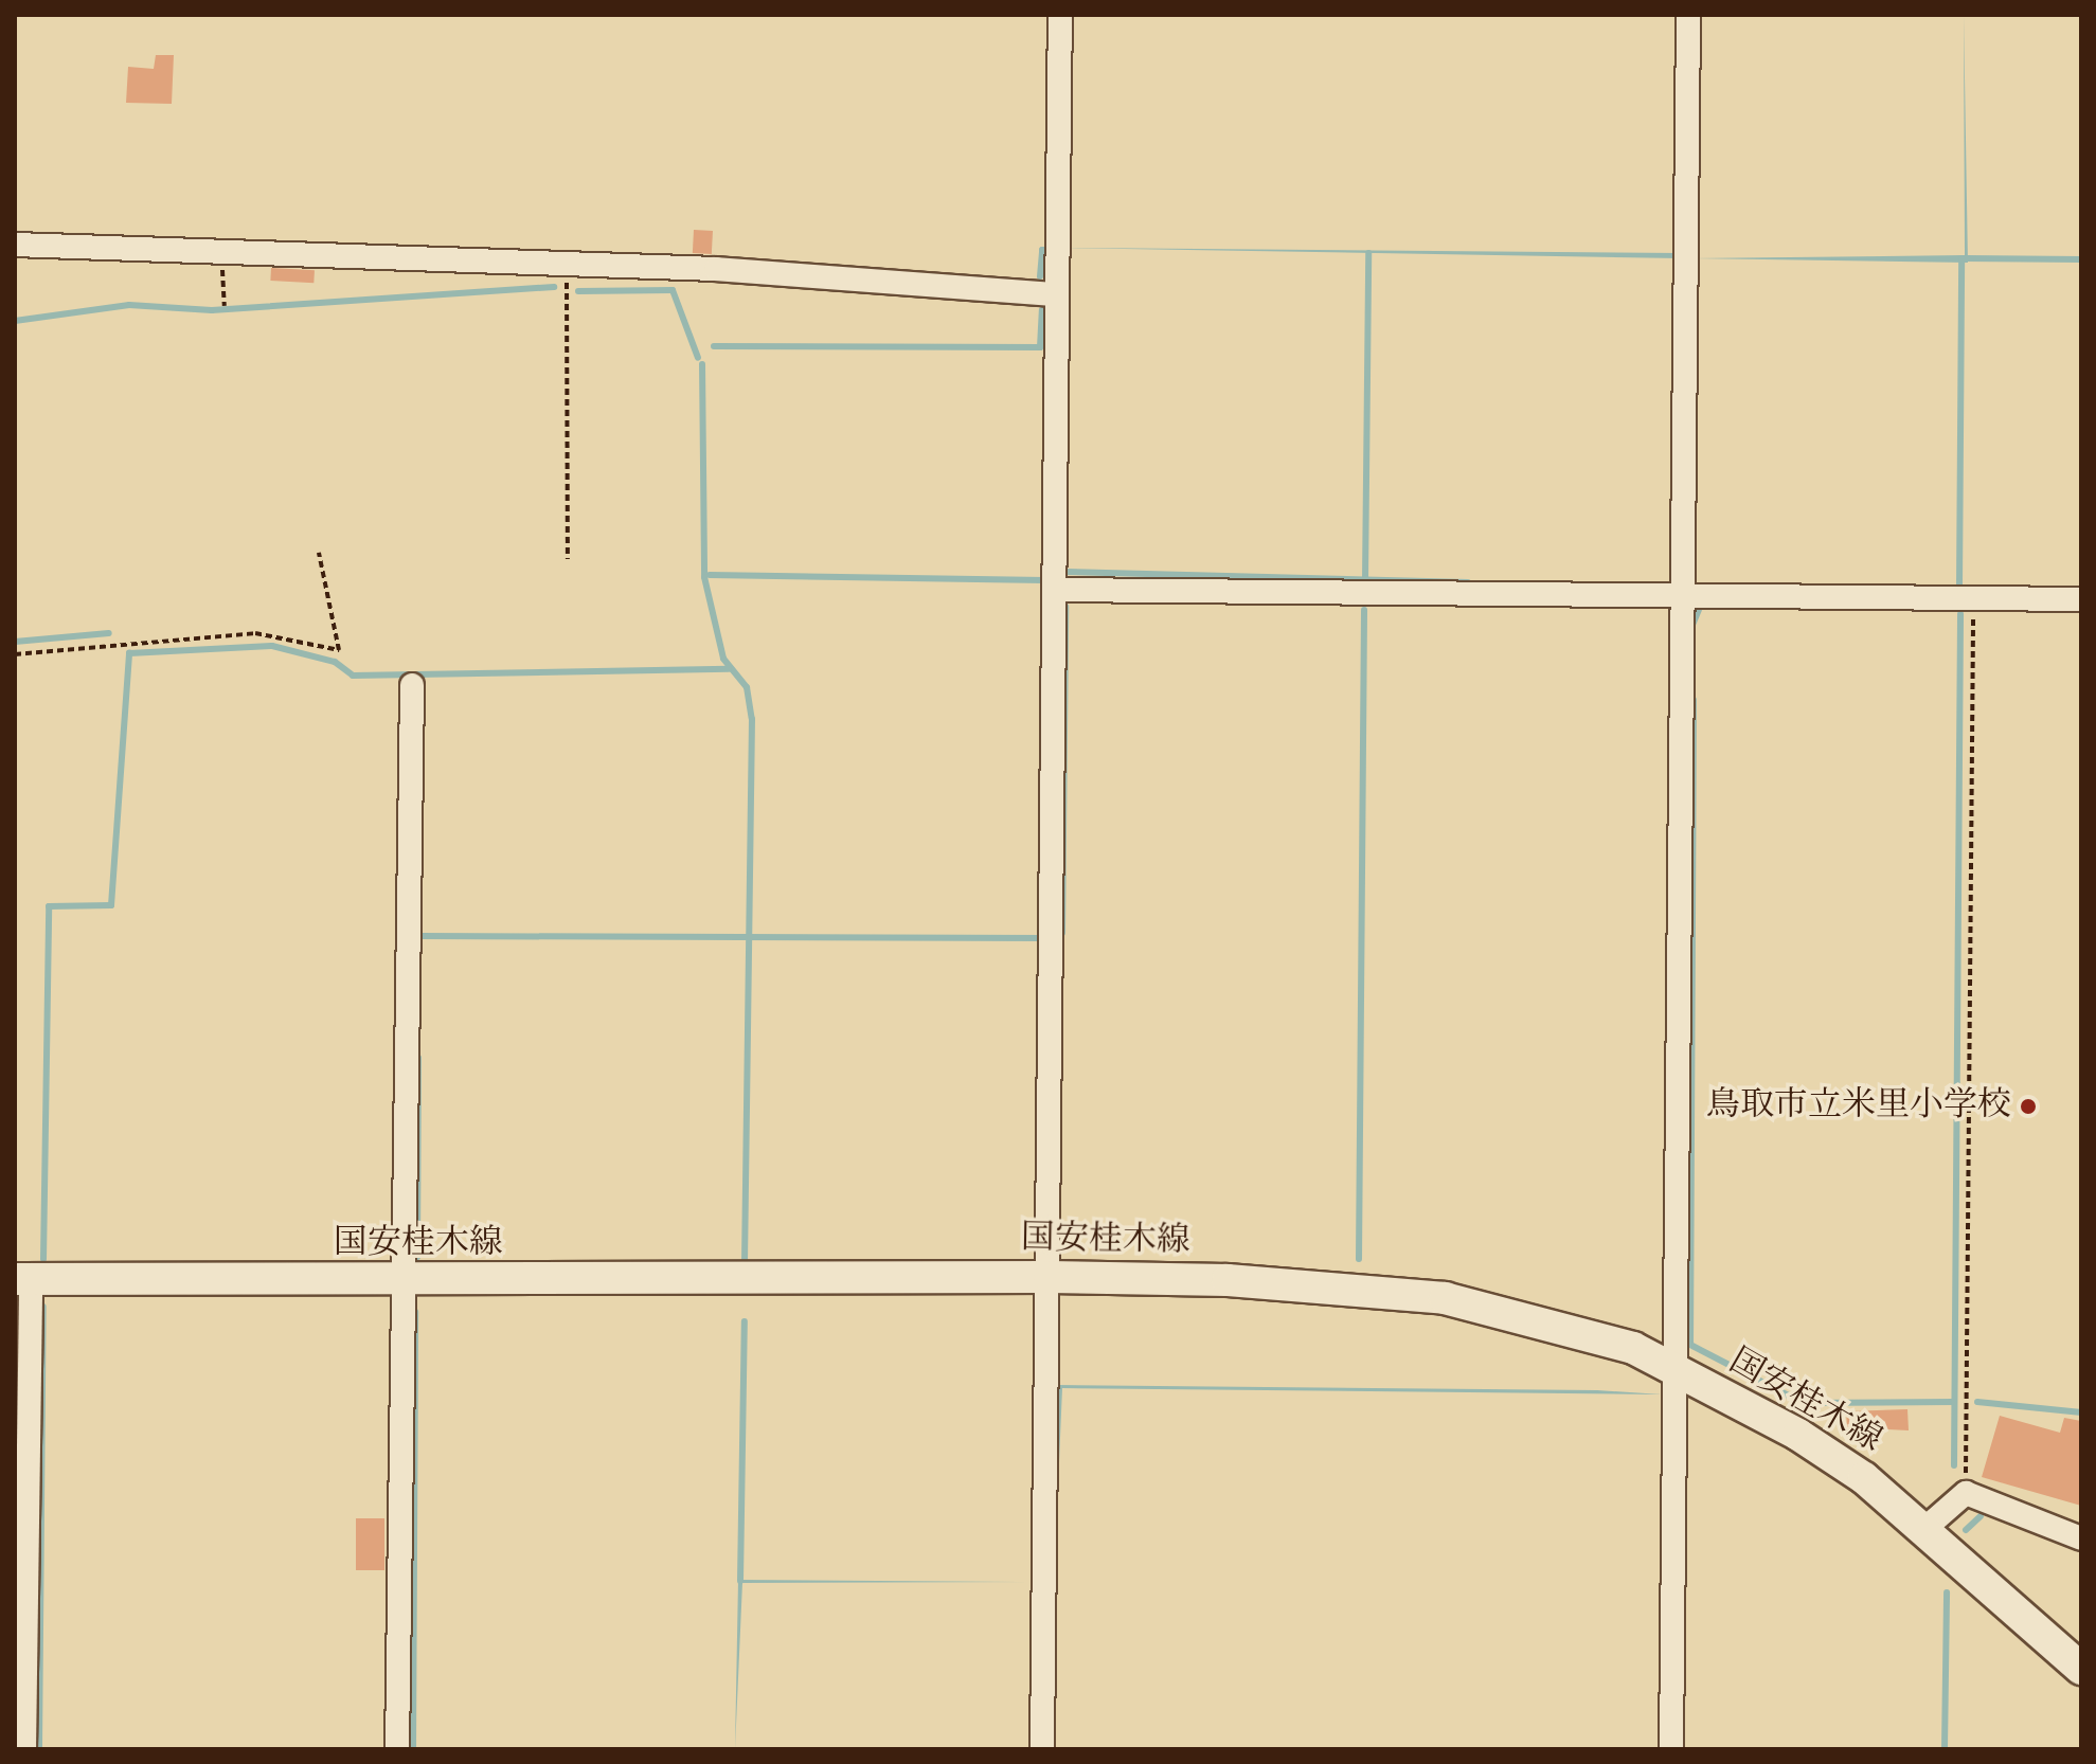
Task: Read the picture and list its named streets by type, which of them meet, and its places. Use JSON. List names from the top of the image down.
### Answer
{
  "streets": {
    "main road": ["国安桂木線"]
  },
  "places": ["鳥取市立米里小学校"]
}
